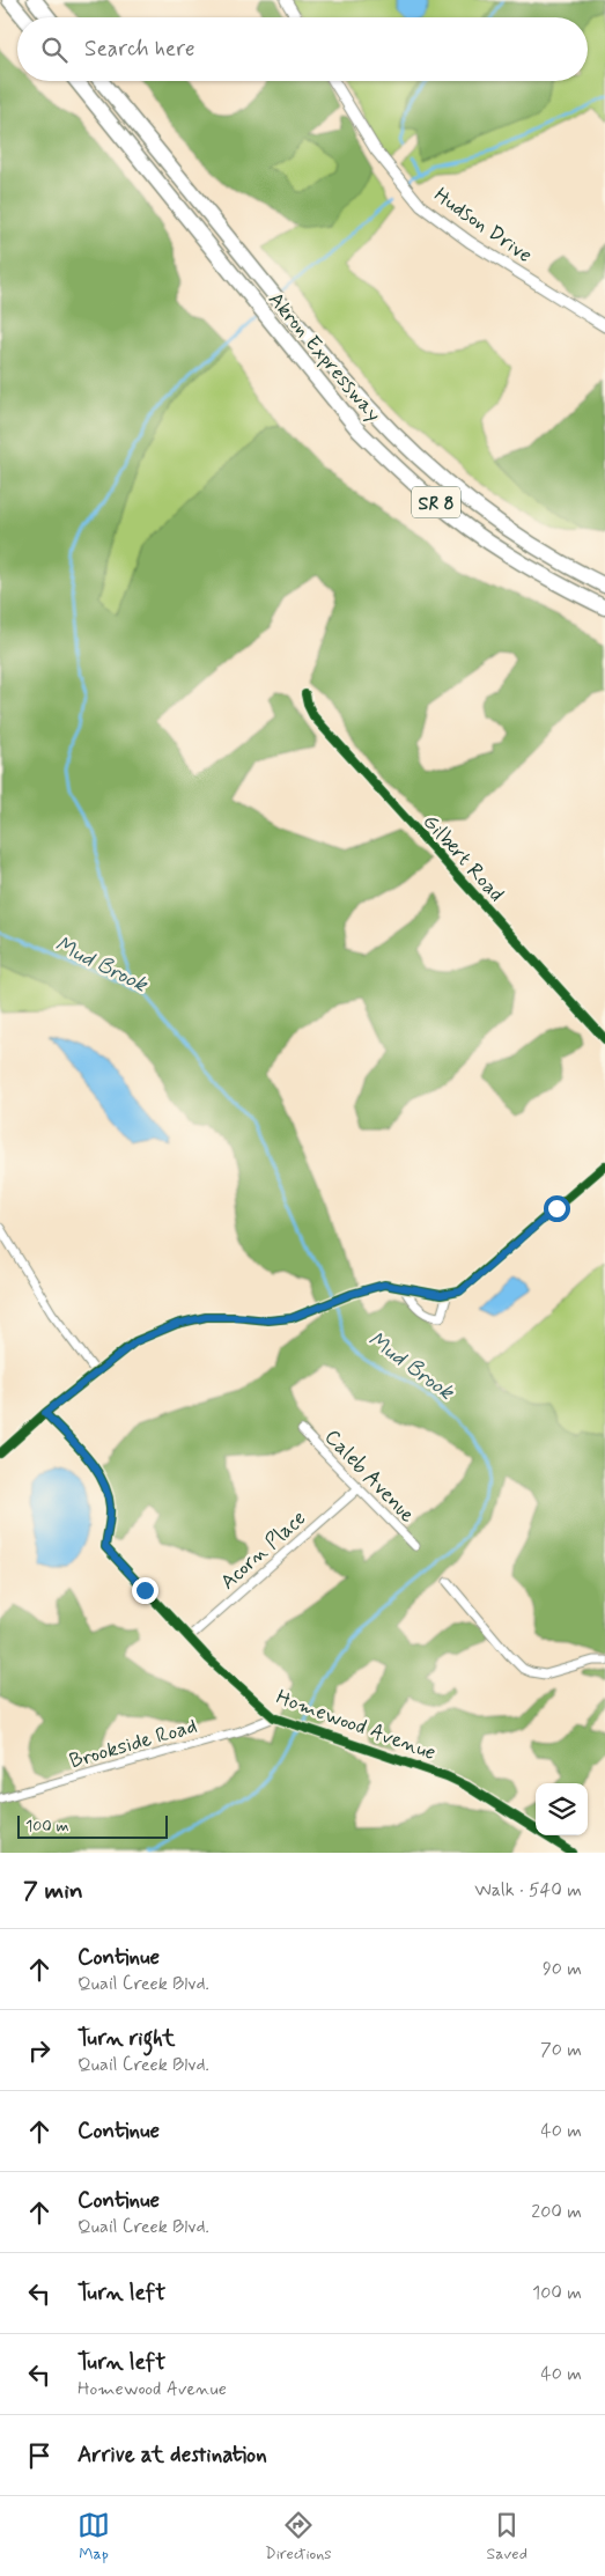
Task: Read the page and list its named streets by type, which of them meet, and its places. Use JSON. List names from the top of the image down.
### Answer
{
  "streets": {
    "highway": ["Akron Expressway", "SR 8"],
    "street": [
      "Hudson Drive",
      "Gilbert Road",
      "Caleb Avenue",
      "Acorn Place",
      "Homewood Avenue",
      "Brookside Road"
    ]
  },
  "crossings": [
    ["Caleb Avenue", "Acorn Place"],
    ["Acorn Place", "Homewood Avenue"],
    ["Homewood Avenue", "Brookside Road"]
  ],
  "water": ["Mud Brook"],
  "scale_bar": "100 m",
  "page": {
    "search": "Search here",
    "scale": "100 m",
    "heading": ["7 min", "Walk · 540 m"],
    "list": [
      ["Continue", "Quail Creek Blvd.", "90 m"],
      ["Turn right", "Quail Creek Blvd.", "70 m"],
      ["Continue", "40 m"],
      ["Continue", "Quail Creek Blvd.", "200 m"],
      ["Turn left", "100 m"],
      ["Turn left", "Homewood Avenue", "40 m"],
      "Arrive at destination"
    ],
    "nav": ["Map", "Directions", "Saved"]
  }
}
